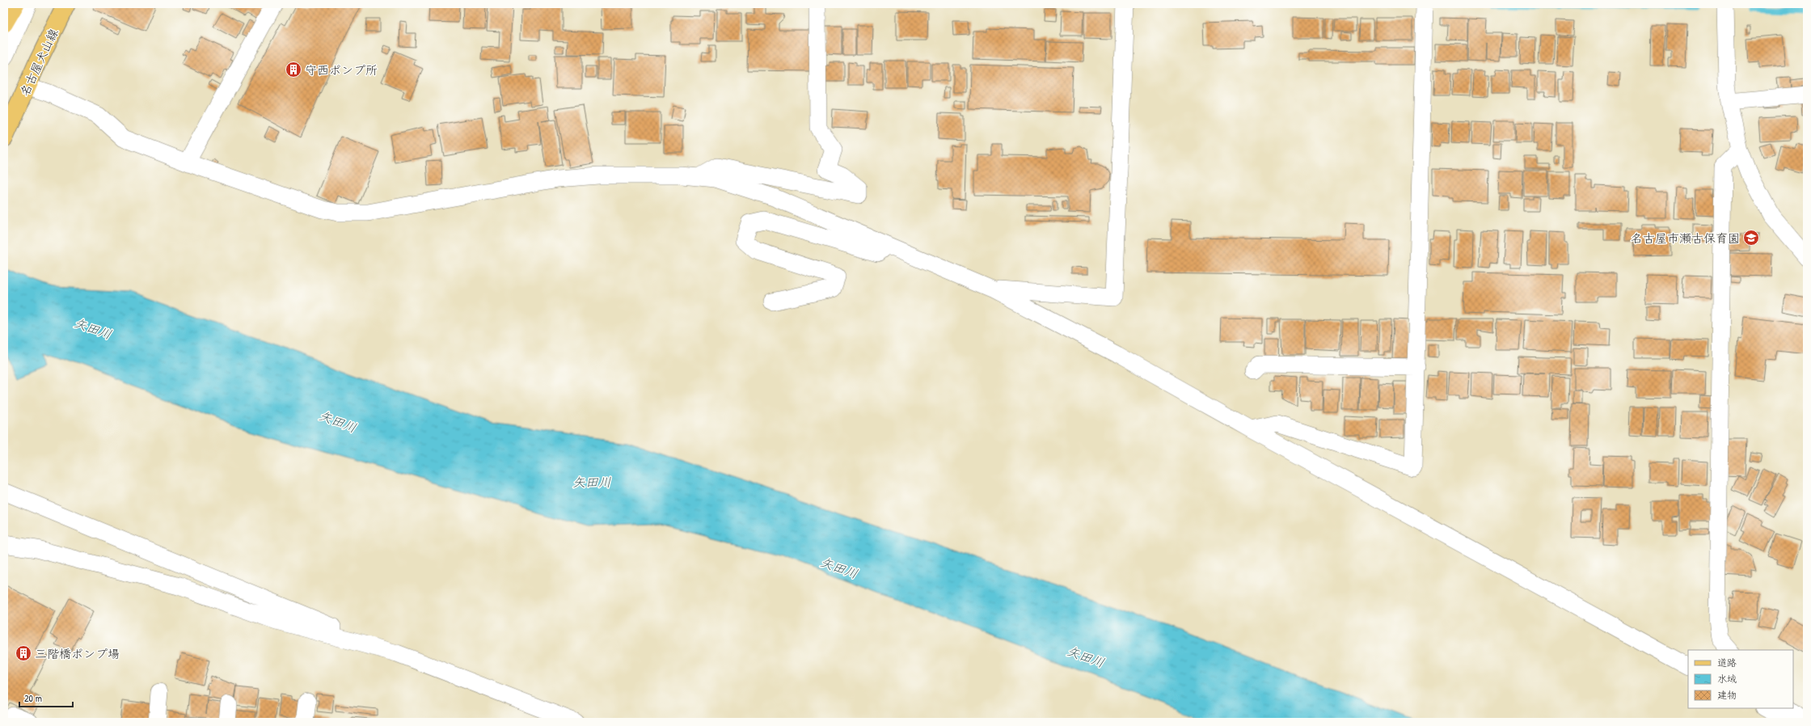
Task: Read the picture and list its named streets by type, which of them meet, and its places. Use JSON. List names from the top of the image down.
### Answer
{
  "streets": {
    "main road": ["名古屋犬山線"]
  },
  "water": ["矢田川"],
  "places": {
    "building": ["守西ポンプ所", "三階橋ポンプ場"],
    "school or university": ["名古屋市瀬古保育園"]
  },
  "legend": ["道路", "水域", "建物"],
  "scale_bar": "20 m"
}
